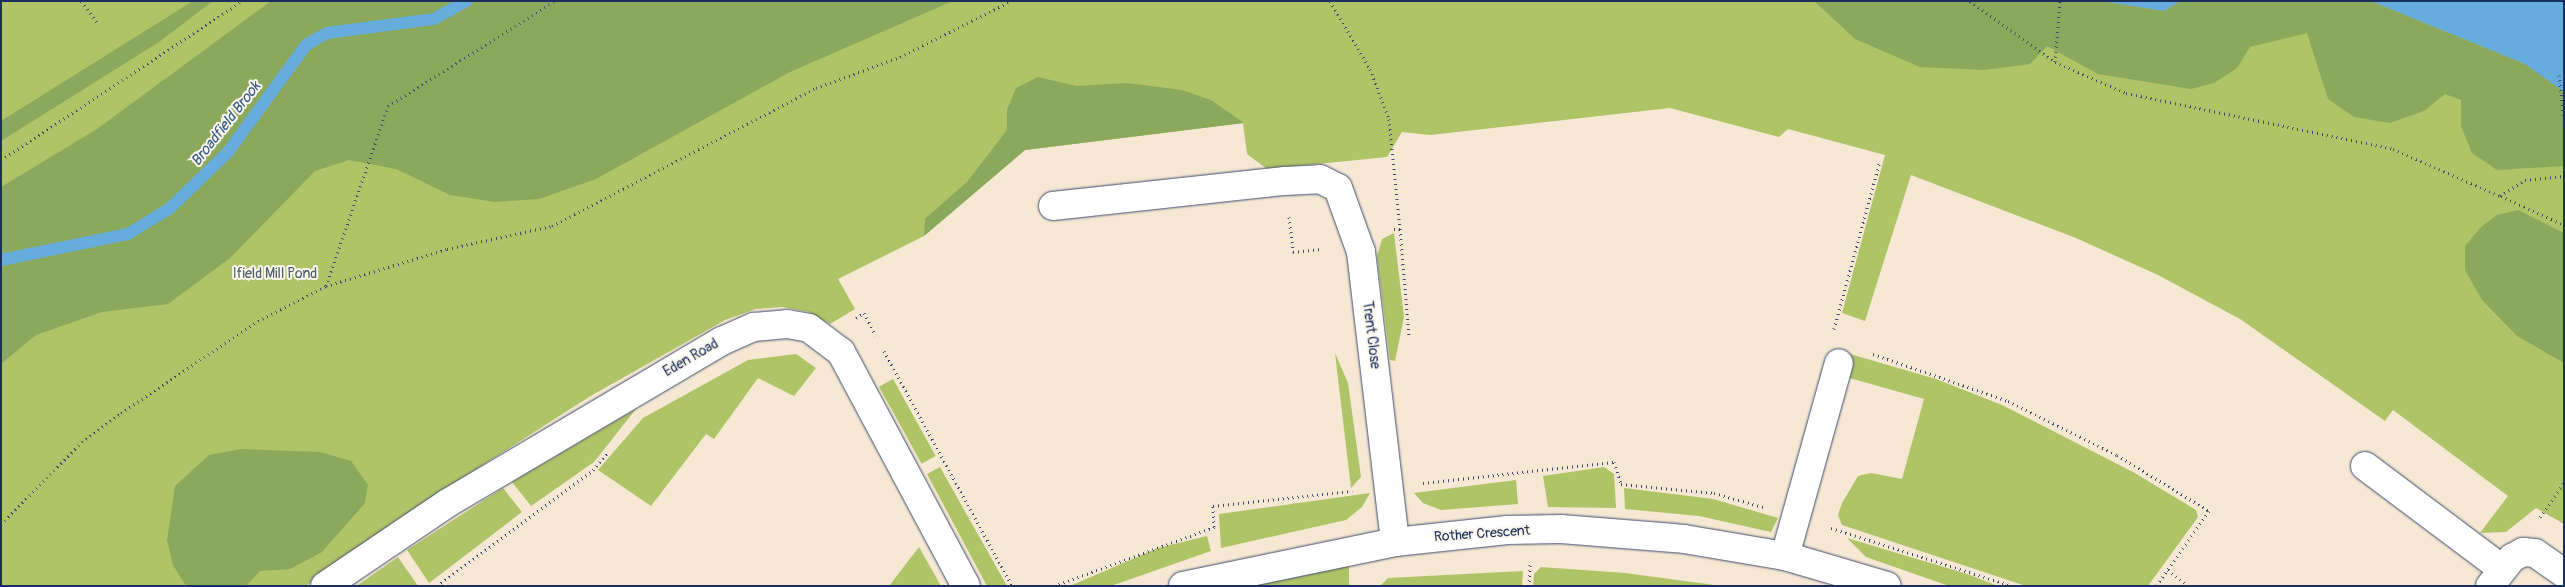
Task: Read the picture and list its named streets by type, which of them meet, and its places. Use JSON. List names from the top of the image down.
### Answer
{
  "streets": {
    "street": ["Trent Close", "Eden Road", "Rother Crescent"]
  },
  "crossings": [
    ["Trent Close", "Rother Crescent"]
  ],
  "water": ["Broadfield Brook"],
  "parks": ["Ifield Mill Pond"]
}
